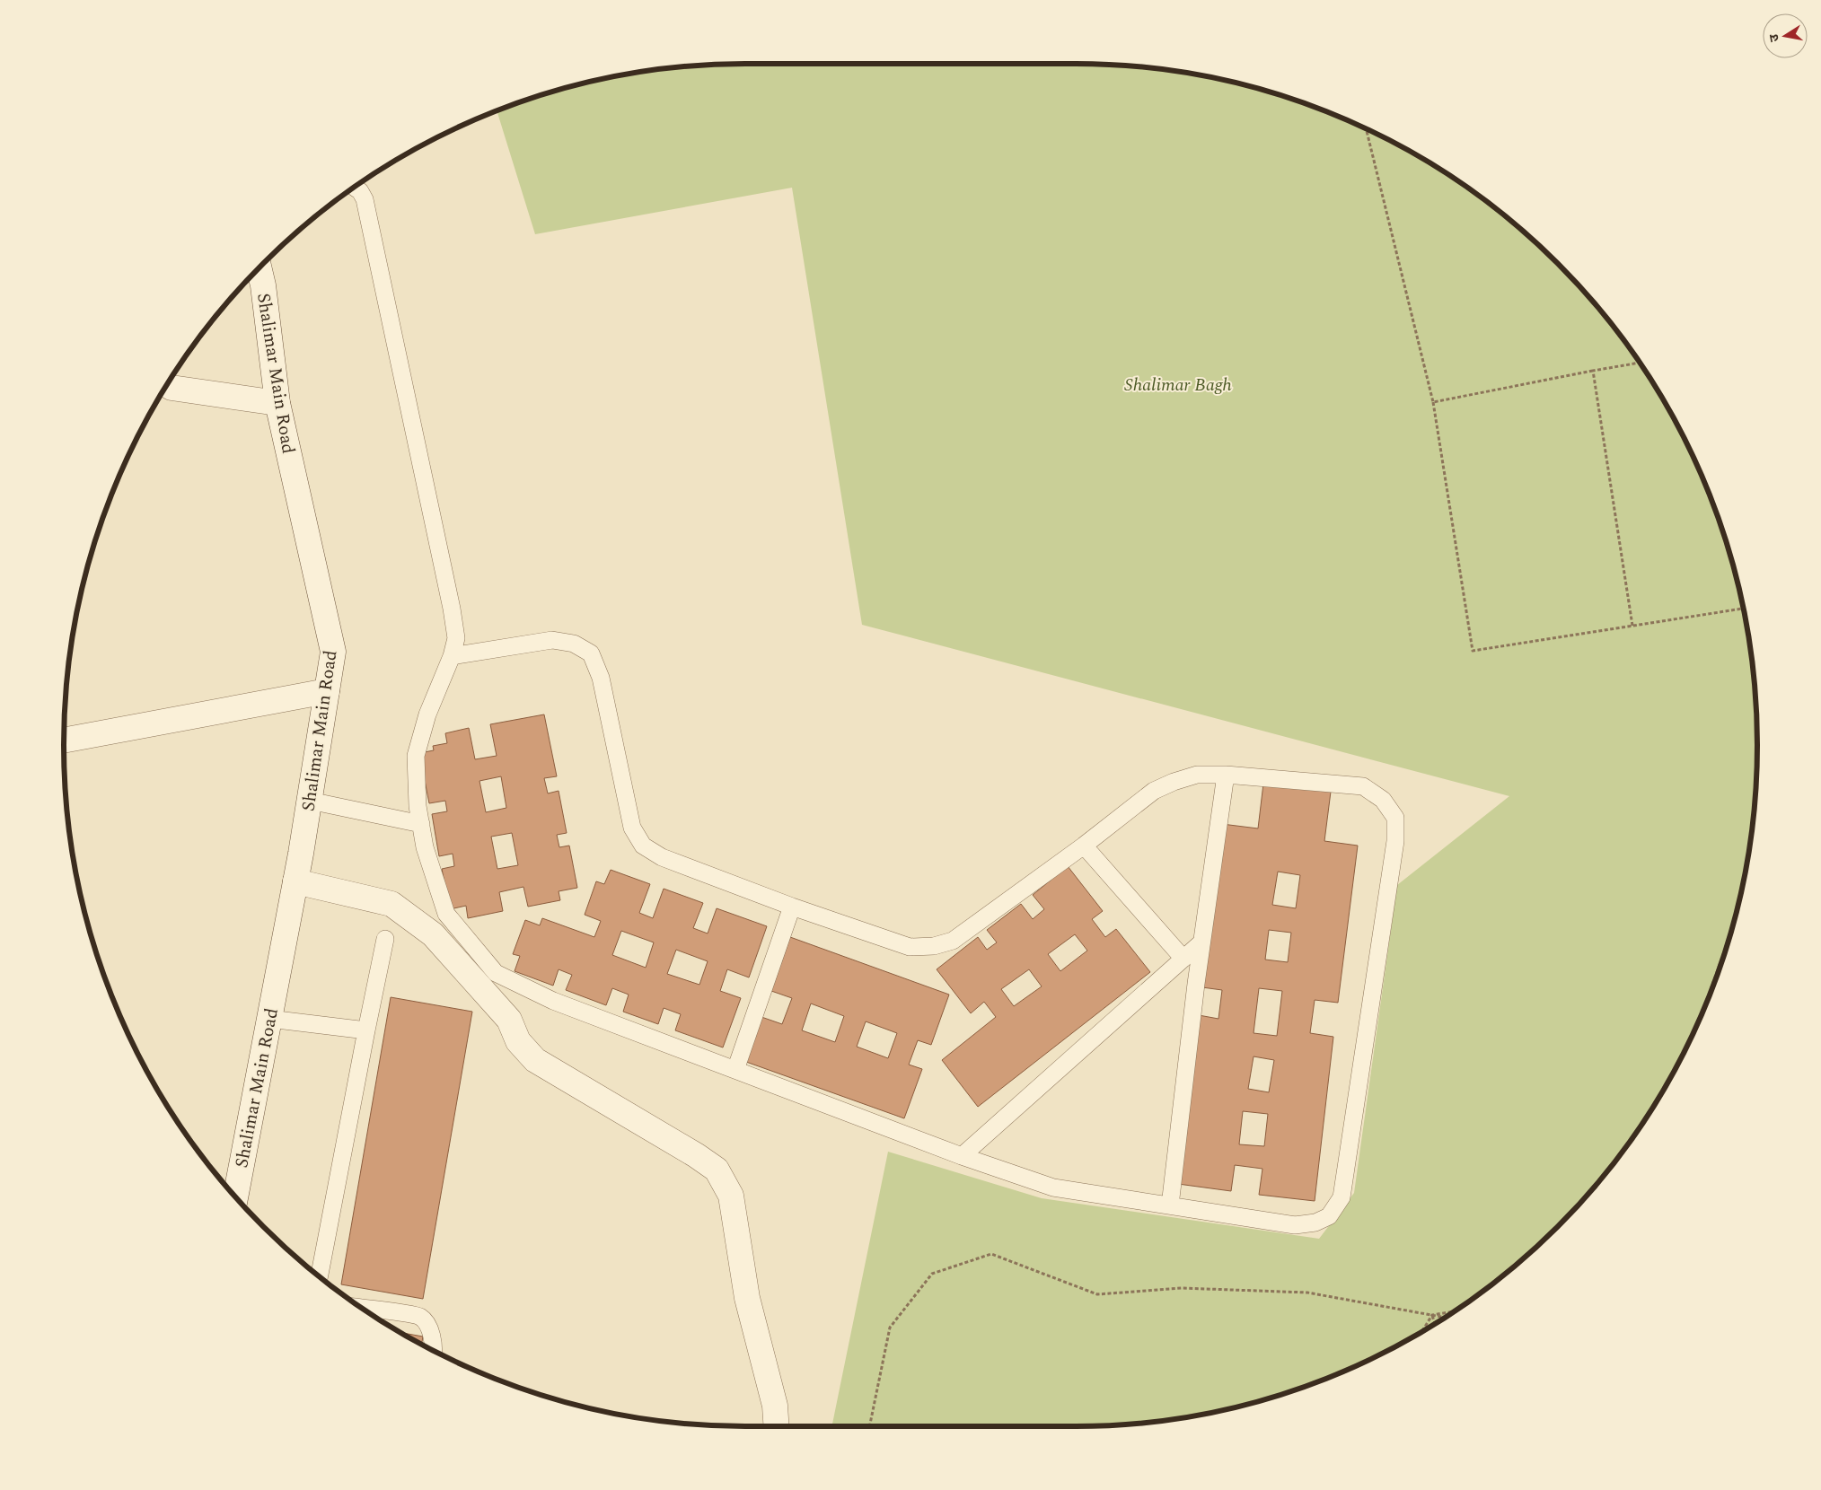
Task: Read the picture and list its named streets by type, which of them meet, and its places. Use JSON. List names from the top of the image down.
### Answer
{
  "streets": {
    "street": ["Shalimar Main Road"]
  },
  "parks": ["Shalimar Bagh"],
  "north": "left"
}
